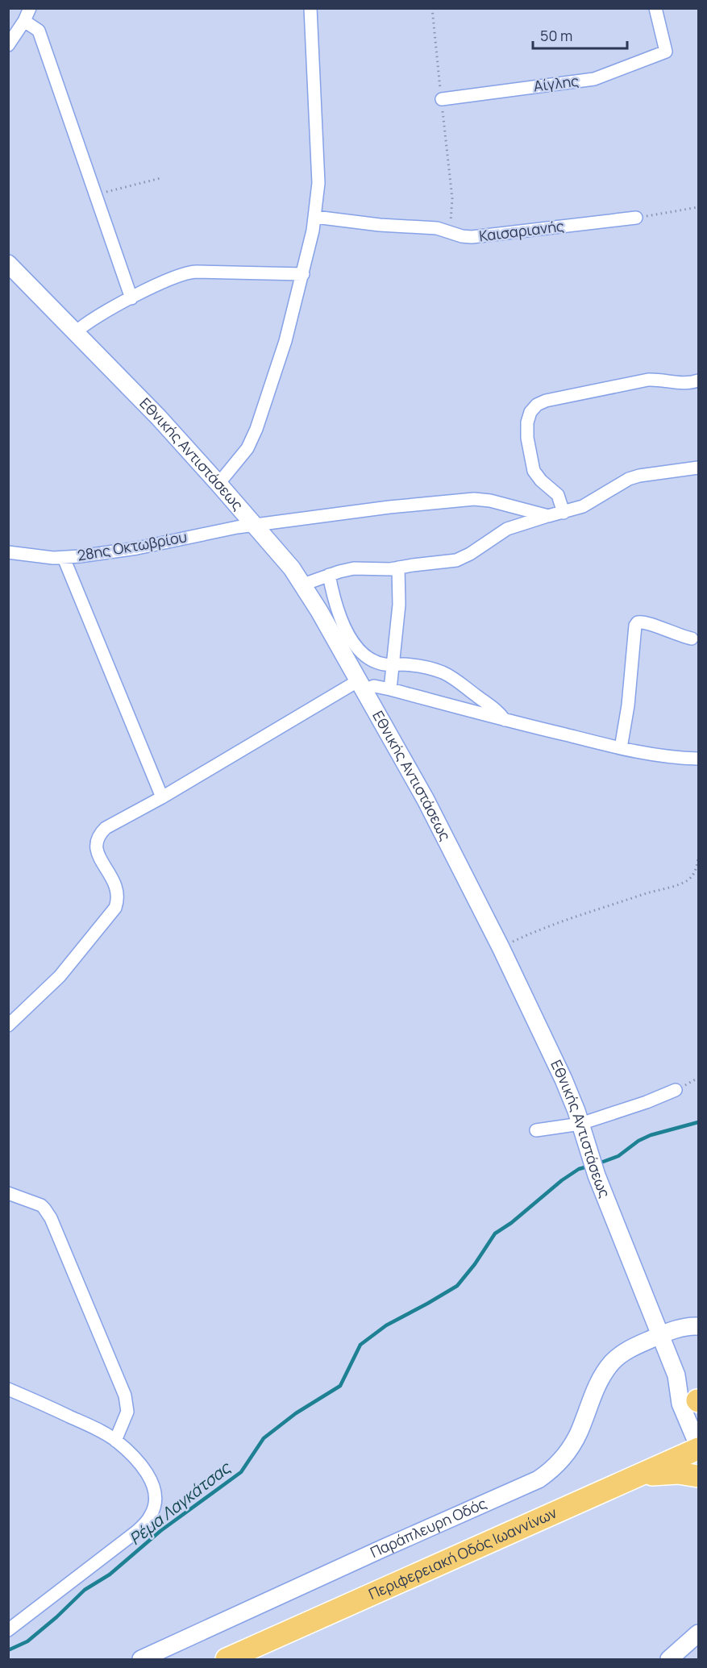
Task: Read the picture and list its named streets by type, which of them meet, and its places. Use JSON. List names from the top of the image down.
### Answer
{
  "streets": {
    "highway": ["Περιφερειακή Οδός Ιωαννίνων"],
    "street": [
      "Αίγλης",
      "Καισαριανής",
      "Εθνικής Αντιστάσεως",
      "28ης Οκτωβρίου",
      "Παράπλευρη Οδός"
    ]
  },
  "crossings": [
    ["Εθνικής Αντιστάσεως", "28ης Οκτωβρίου"],
    ["Εθνικής Αντιστάσεως", "Παράπλευρη Οδός"],
    ["Εθνικής Αντιστάσεως", "Περιφερειακή Οδός Ιωαννίνων"]
  ],
  "water": ["Ρέμα Λαγκάτσας"],
  "scale_bar": "50 m"
}
